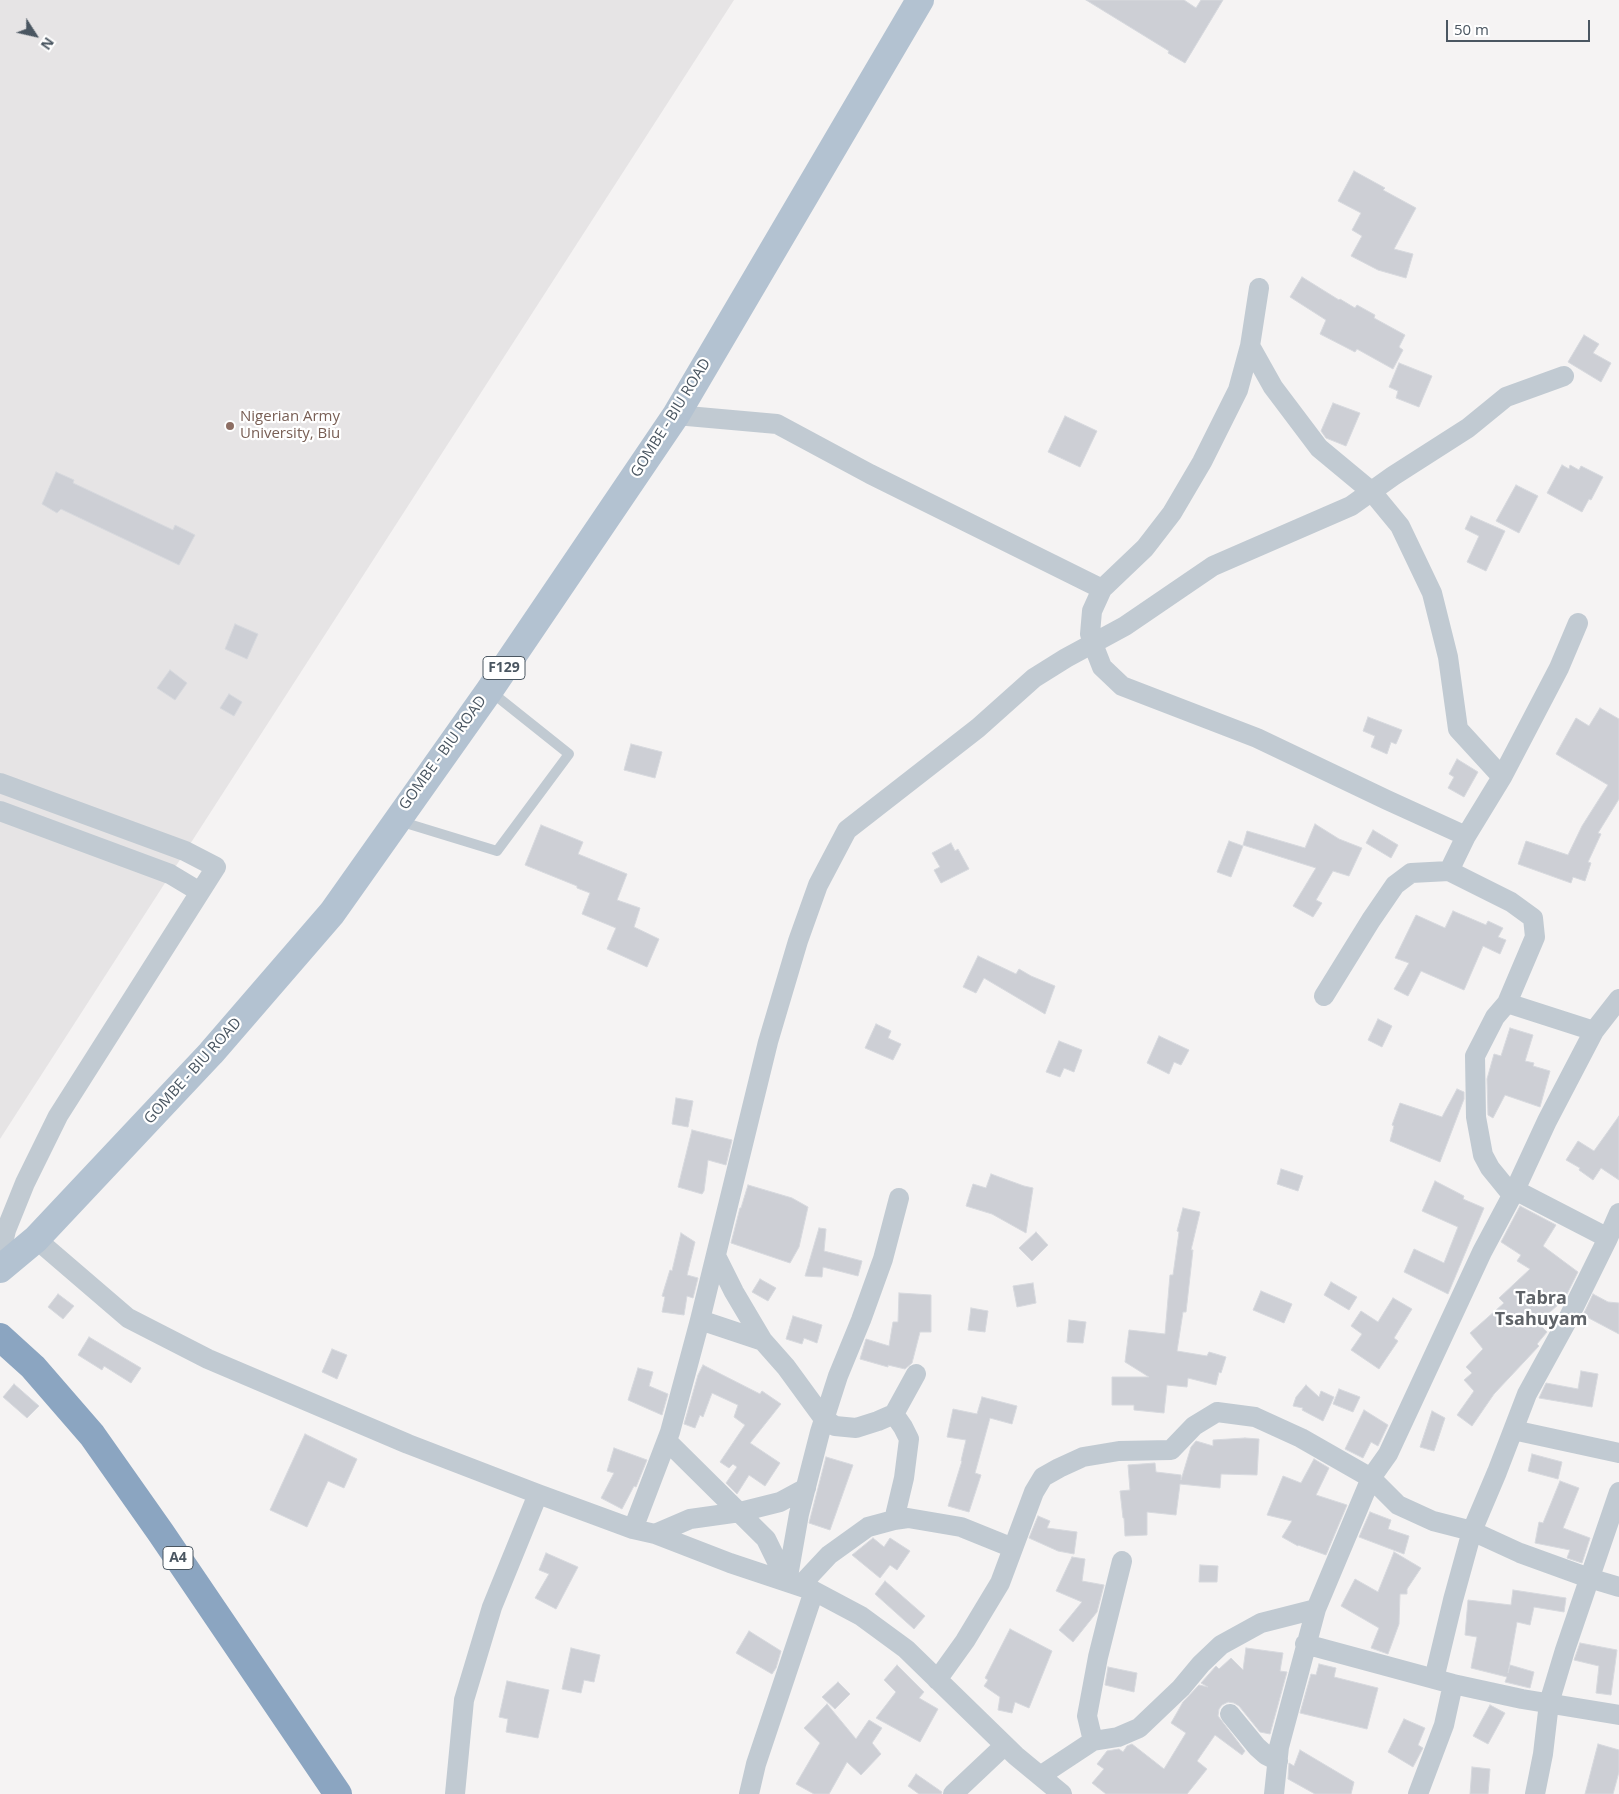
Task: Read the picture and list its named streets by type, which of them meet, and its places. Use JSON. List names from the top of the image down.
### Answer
{
  "streets": {
    "highway": ["A4"],
    "main road": ["GOMBE - BIU ROAD", "F129"]
  },
  "districts": ["Tabra Tsahuyam"],
  "places": ["Nigerian Army University, Biu"],
  "scale_bar": "50 m",
  "north": "bottom right"
}
